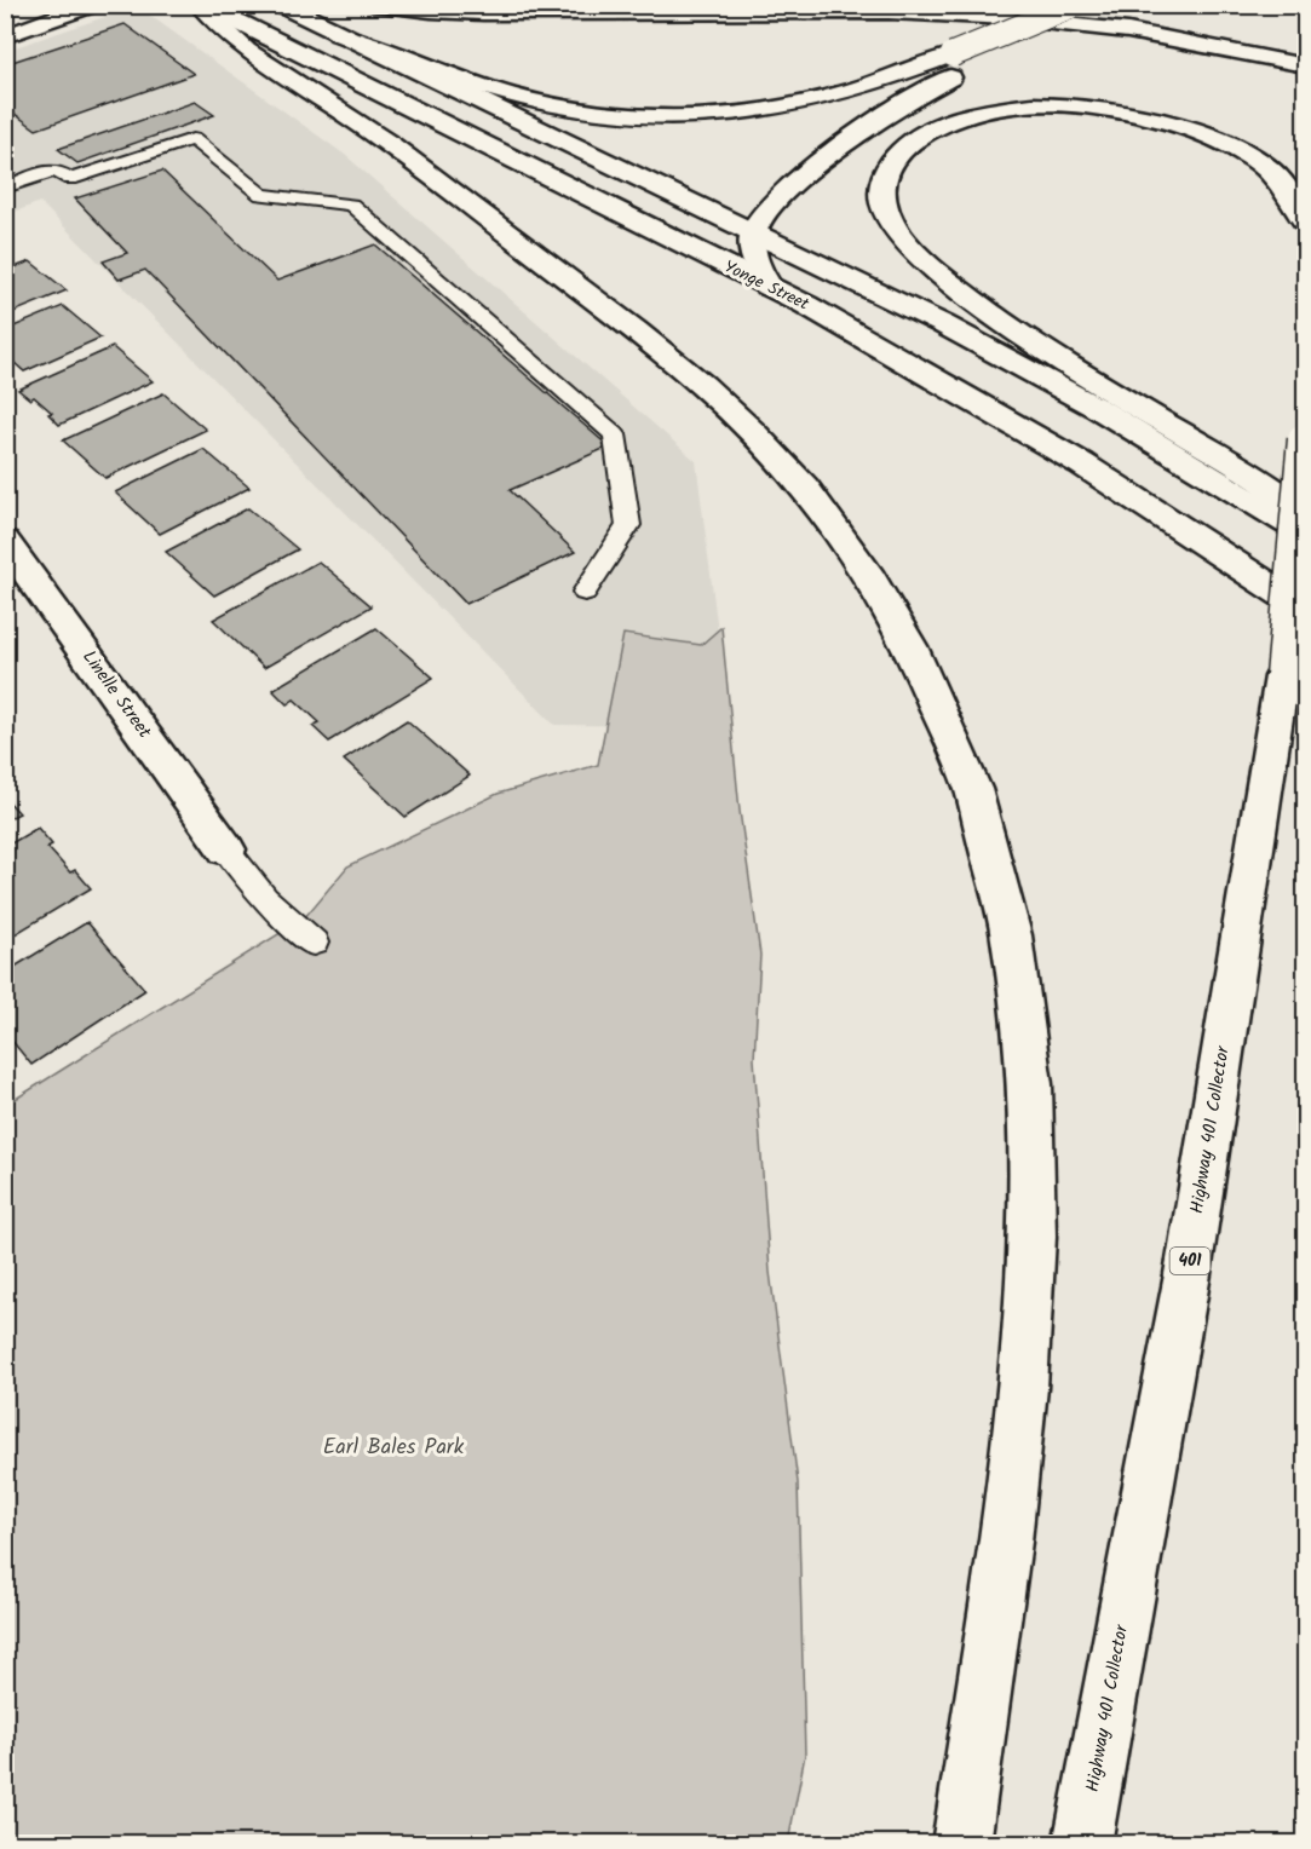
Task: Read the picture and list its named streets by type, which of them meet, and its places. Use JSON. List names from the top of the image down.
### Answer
{
  "streets": {
    "main road": [
      "Yonge Street",
      "Linelle Street",
      "Highway 401 Collector",
      "401"
    ]
  },
  "parks": ["Earl Bales Park"]
}
